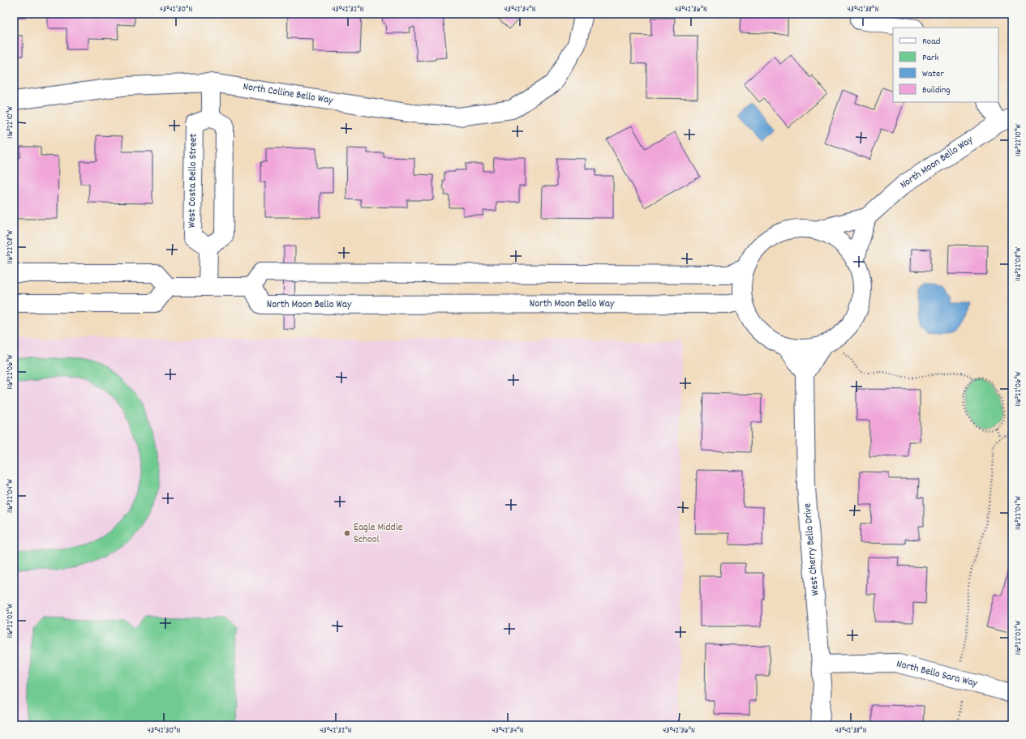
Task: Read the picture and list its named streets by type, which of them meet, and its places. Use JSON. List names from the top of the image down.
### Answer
{
  "streets": {
    "street": [
      "North Colline Bello Way",
      "North Moon Bello Way",
      "West Costa Bello Street",
      "West Cherry Bello Drive",
      "North Bello Sara Way"
    ]
  },
  "crossings": [
    ["West Cherry Bello Drive", "North Bello Sara Way"]
  ],
  "places": ["Eagle Middle School"],
  "legend": [
    "Road",
    "Park",
    "Water",
    "Building"
  ],
  "coordinates": [
    "43°42'30\"N",
    "43°42'32\"N",
    "43°42'34\"N",
    "43°42'36\"N",
    "43°42'38\"N",
    "116°22'10\"W",
    "116°22'08\"W",
    "116°22'06\"W",
    "116°22'04\"W",
    "116°22'02\"W"
  ]
}
